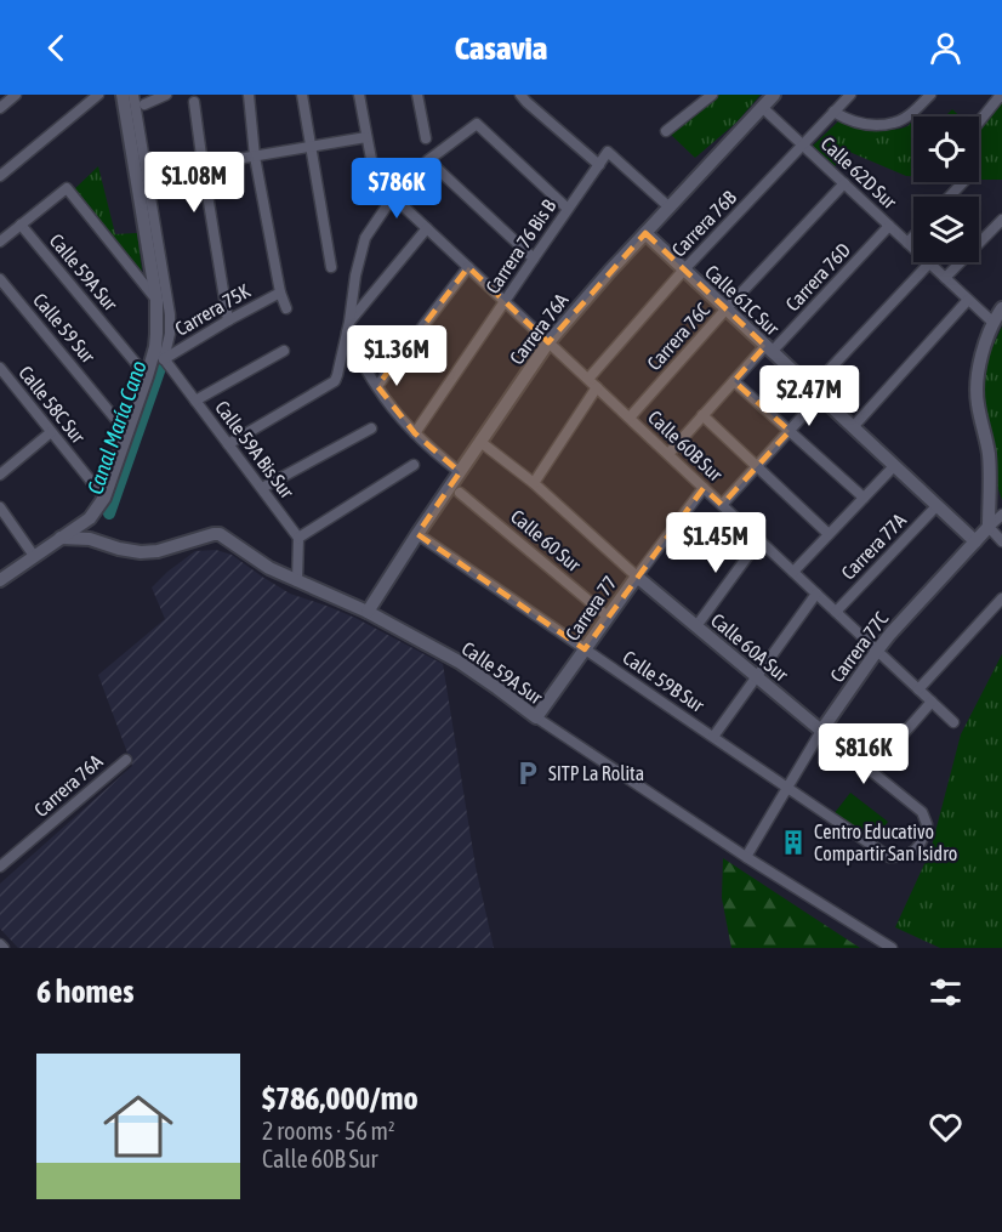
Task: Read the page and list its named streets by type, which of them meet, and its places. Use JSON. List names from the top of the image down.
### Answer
{
  "streets": {
    "street": [
      "Calle 62D Sur",
      "Carrera 76B",
      "Carrera 76 Bis B",
      "Calle 59A Sur",
      "Carrera 76D",
      "Calle 61C Sur",
      "Carrera 75K",
      "Calle 59 Sur",
      "Carrera 76A",
      "Carrera 76C",
      "Calle 58C Sur",
      "Calle 60B Sur",
      "Calle 59A Bis Sur",
      "Calle 60 Sur",
      "Carrera 77A",
      "Carrera 77",
      "Calle 60A Sur",
      "Carrera 77C",
      "Calle 59B Sur"
    ]
  },
  "crossings": [
    ["Calle 62D Sur", "Carrera 76B"],
    ["Calle 62D Sur", "Carrera 76D"],
    ["Calle 62D Sur", "Carrera 76A"],
    ["Calle 62D Sur", "Carrera 76C"],
    ["Carrera 76B", "Calle 61C Sur"],
    ["Carrera 76B", "Calle 60B Sur"],
    ["Carrera 76 Bis B", "Carrera 76A"],
    ["Carrera 76 Bis B", "Calle 60B Sur"],
    ["Calle 59A Sur", "Carrera 76A"],
    ["Calle 59A Sur", "Carrera 77"],
    ["Calle 59A Sur", "Carrera 77C"],
    ["Carrera 76D", "Calle 61C Sur"],
    ["Carrera 76D", "Calle 60B Sur"],
    ["Calle 61C Sur", "Carrera 76A"],
    ["Calle 61C Sur", "Carrera 76C"],
    ["Calle 61C Sur", "Carrera 77A"],
    ["Calle 61C Sur", "Carrera 77C"],
    ["Carrera 75K", "Calle 59A Bis Sur"],
    ["Carrera 76A", "Calle 60B Sur"],
    ["Carrera 76A", "Calle 60A Sur"],
    ["Carrera 76A", "Calle 59B Sur"],
    ["Carrera 76C", "Calle 60B Sur"],
    ["Calle 60B Sur", "Carrera 77A"],
    ["Calle 60B Sur", "Carrera 77"],
    ["Calle 60B Sur", "Carrera 77C"],
    ["Calle 60 Sur", "Carrera 77"],
    ["Carrera 77", "Calle 60A Sur"],
    ["Carrera 77", "Calle 59B Sur"],
    ["Calle 60A Sur", "Carrera 77C"],
    ["Calle 60A Sur", "Calle 59B Sur"],
    ["Carrera 77C", "Calle 59B Sur"]
  ],
  "water": ["Canal María Cano"],
  "places": {
    "parking": ["SITP La Rolita"],
    "building": ["Centro Educativo Compartir San Isidro"]
  },
  "page": {
    "header": "Casavia",
    "price": [
      "$1.08M",
      "$786K",
      "$1.36M",
      "$2.47M",
      "$1.45M",
      "$816K"
    ],
    "heading": "6 homes",
    "list": [
      {
        "name": "$786,000/mo",
        "note": "2 rooms · 56 m² · Calle 60B Sur"
      }
    ]
  }
}
